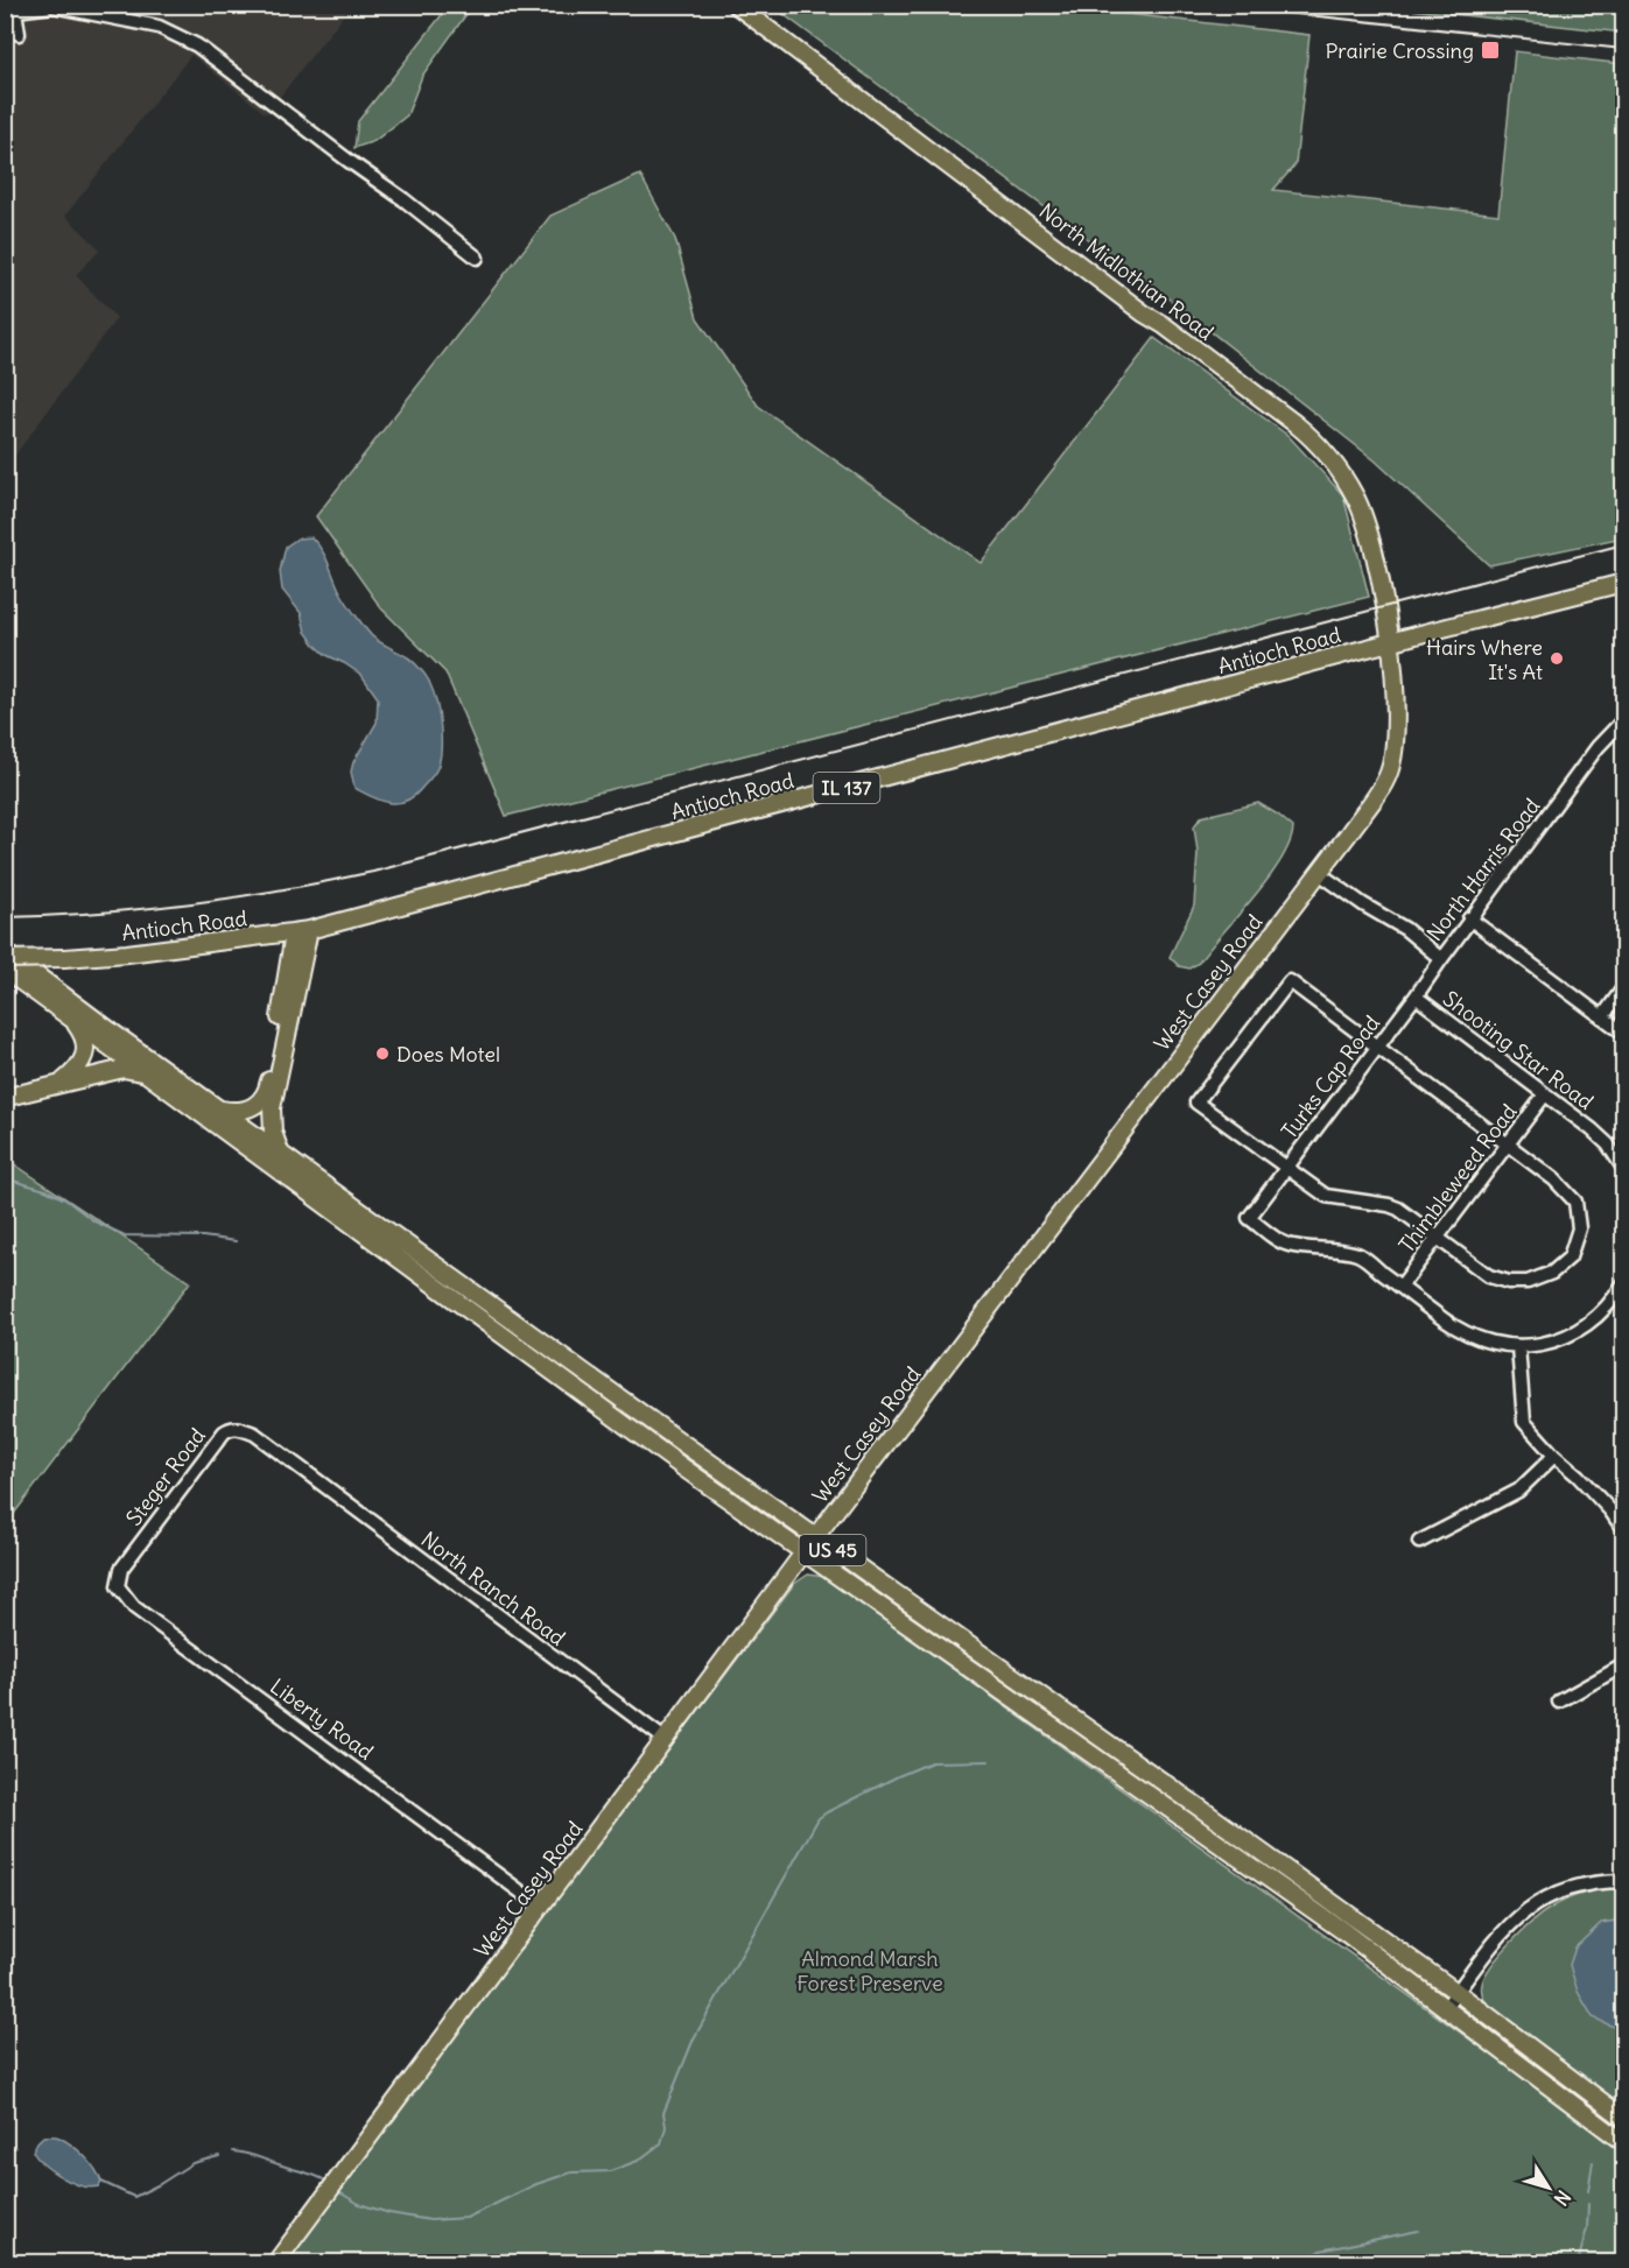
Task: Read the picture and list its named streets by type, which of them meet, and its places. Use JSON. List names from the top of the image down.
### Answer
{
  "streets": {
    "main road": [
      "North Midlothian Road",
      "Antioch Road",
      "IL 137",
      "West Casey Road",
      "US 45"
    ],
    "street": [
      "North Harris Road",
      "Shooting Star Road",
      "Turks Cap Road",
      "Thimbleweed Road",
      "Steger Road",
      "North Ranch Road",
      "Liberty Road"
    ]
  },
  "crossings": [
    ["North Midlothian Road", "Antioch Road"],
    ["North Midlothian Road", "West Casey Road"],
    ["Antioch Road", "West Casey Road"],
    ["North Harris Road", "West Casey Road"],
    ["North Harris Road", "Turks Cap Road"],
    ["West Casey Road", "US 45"],
    ["West Casey Road", "North Ranch Road"],
    ["West Casey Road", "Liberty Road"],
    ["Shooting Star Road", "Turks Cap Road"],
    ["Shooting Star Road", "Thimbleweed Road"],
    ["Turks Cap Road", "Thimbleweed Road"],
    ["Steger Road", "North Ranch Road"],
    ["Steger Road", "Liberty Road"]
  ],
  "parks": ["Almond Marsh Forest Preserve"],
  "places": {
    "transit": ["Prairie Crossing"],
    "other": ["Hairs Where It's At", "Does Motel"]
  },
  "north": "bottom right"
}
